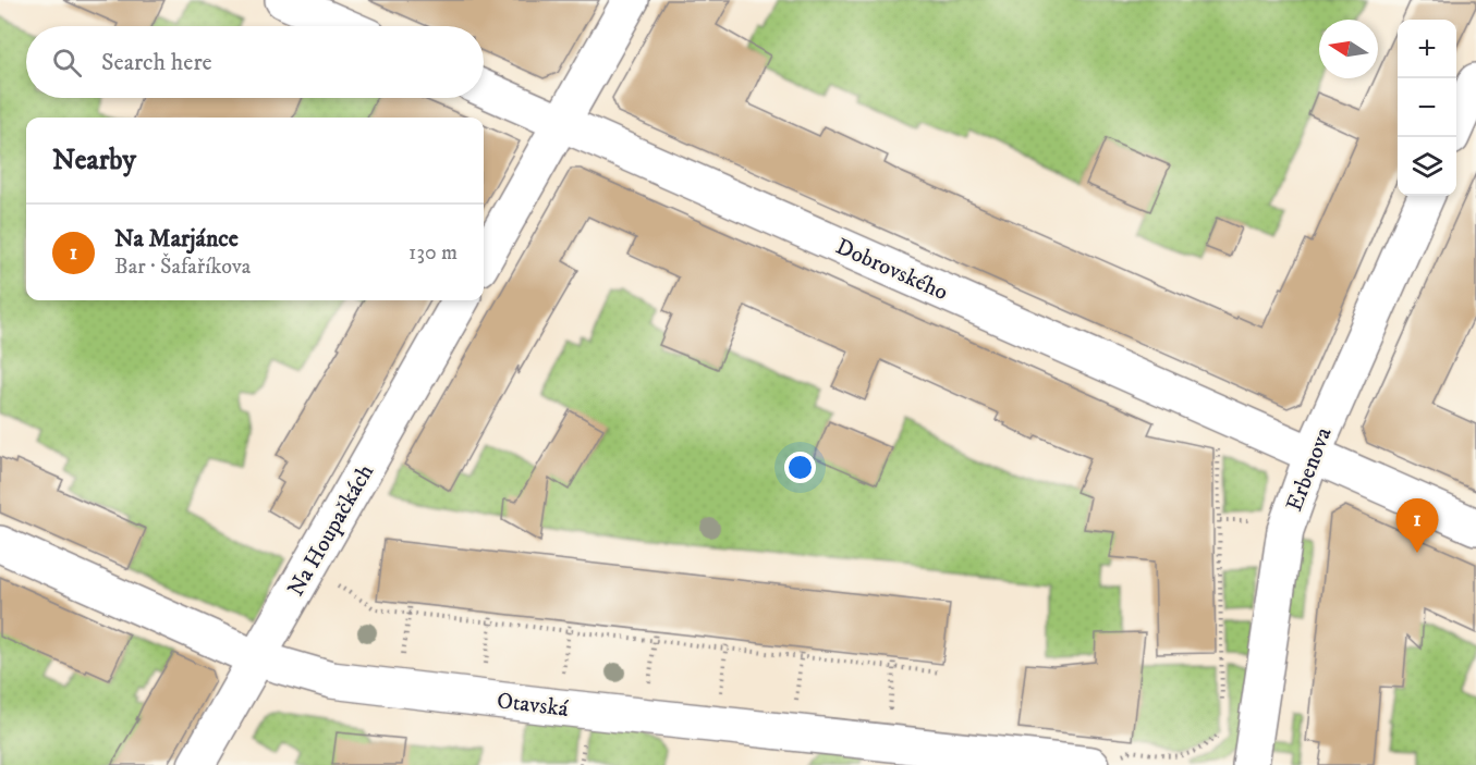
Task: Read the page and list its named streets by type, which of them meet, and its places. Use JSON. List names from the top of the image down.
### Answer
{
  "streets": {
    "street": [
      "Dobrovského",
      "Erbenova",
      "Na Houpačkách",
      "Otavská"
    ]
  },
  "crossings": [
    ["Dobrovského", "Erbenova"],
    ["Na Houpačkách", "Otavská"]
  ],
  "north": "left",
  "page": {
    "map_buttons": ["+", "−"],
    "search": "Search here",
    "heading": "Nearby",
    "list": [
      {
        "mark": "1",
        "name": "Na Marjánce",
        "note": "Bar · Šafaříkova",
        "value": "130 m"
      }
    ],
    "pins": "1"
  }
}
